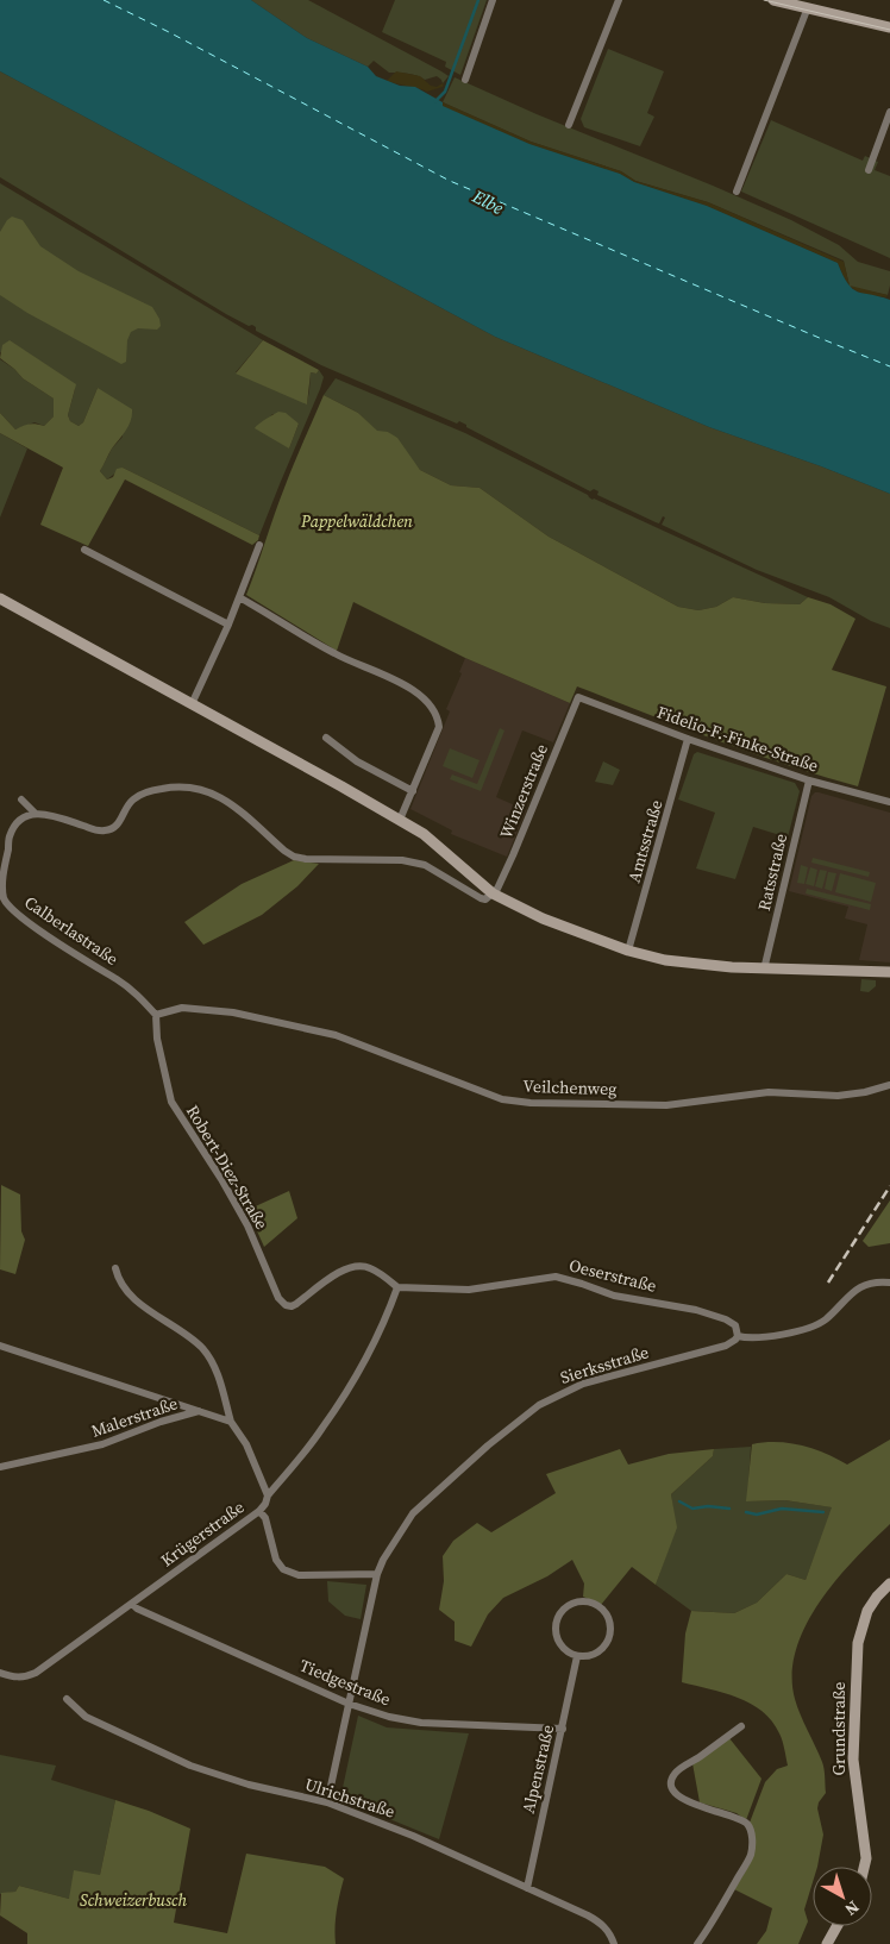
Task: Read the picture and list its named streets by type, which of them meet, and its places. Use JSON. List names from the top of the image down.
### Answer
{
  "streets": {
    "main road": ["Grundstraße"],
    "street": [
      "Fidelio-F.-Finke-Straße",
      "Winzerstraße",
      "Amtsstraße",
      "Ratsstraße",
      "Calberlastraße",
      "Veilchenweg",
      "Robert-Diez-Straße",
      "Oeserstraße",
      "Sierksstraße",
      "Malerstraße",
      "Krügerstraße",
      "Tiedgestraße",
      "Alpenstraße",
      "Ulrichstraße"
    ]
  },
  "crossings": [
    ["Fidelio-F.-Finke-Straße", "Winzerstraße"],
    ["Fidelio-F.-Finke-Straße", "Amtsstraße"],
    ["Fidelio-F.-Finke-Straße", "Ratsstraße"],
    ["Calberlastraße", "Veilchenweg"],
    ["Calberlastraße", "Robert-Diez-Straße"],
    ["Veilchenweg", "Robert-Diez-Straße"],
    ["Robert-Diez-Straße", "Oeserstraße"],
    ["Robert-Diez-Straße", "Krügerstraße"],
    ["Oeserstraße", "Sierksstraße"],
    ["Oeserstraße", "Krügerstraße"],
    ["Sierksstraße", "Tiedgestraße"],
    ["Krügerstraße", "Tiedgestraße"],
    ["Tiedgestraße", "Alpenstraße"],
    ["Alpenstraße", "Ulrichstraße"]
  ],
  "water": ["Elbe"],
  "parks": ["Pappelwäldchen", "Schweizerbusch"],
  "north": "bottom right"
}
